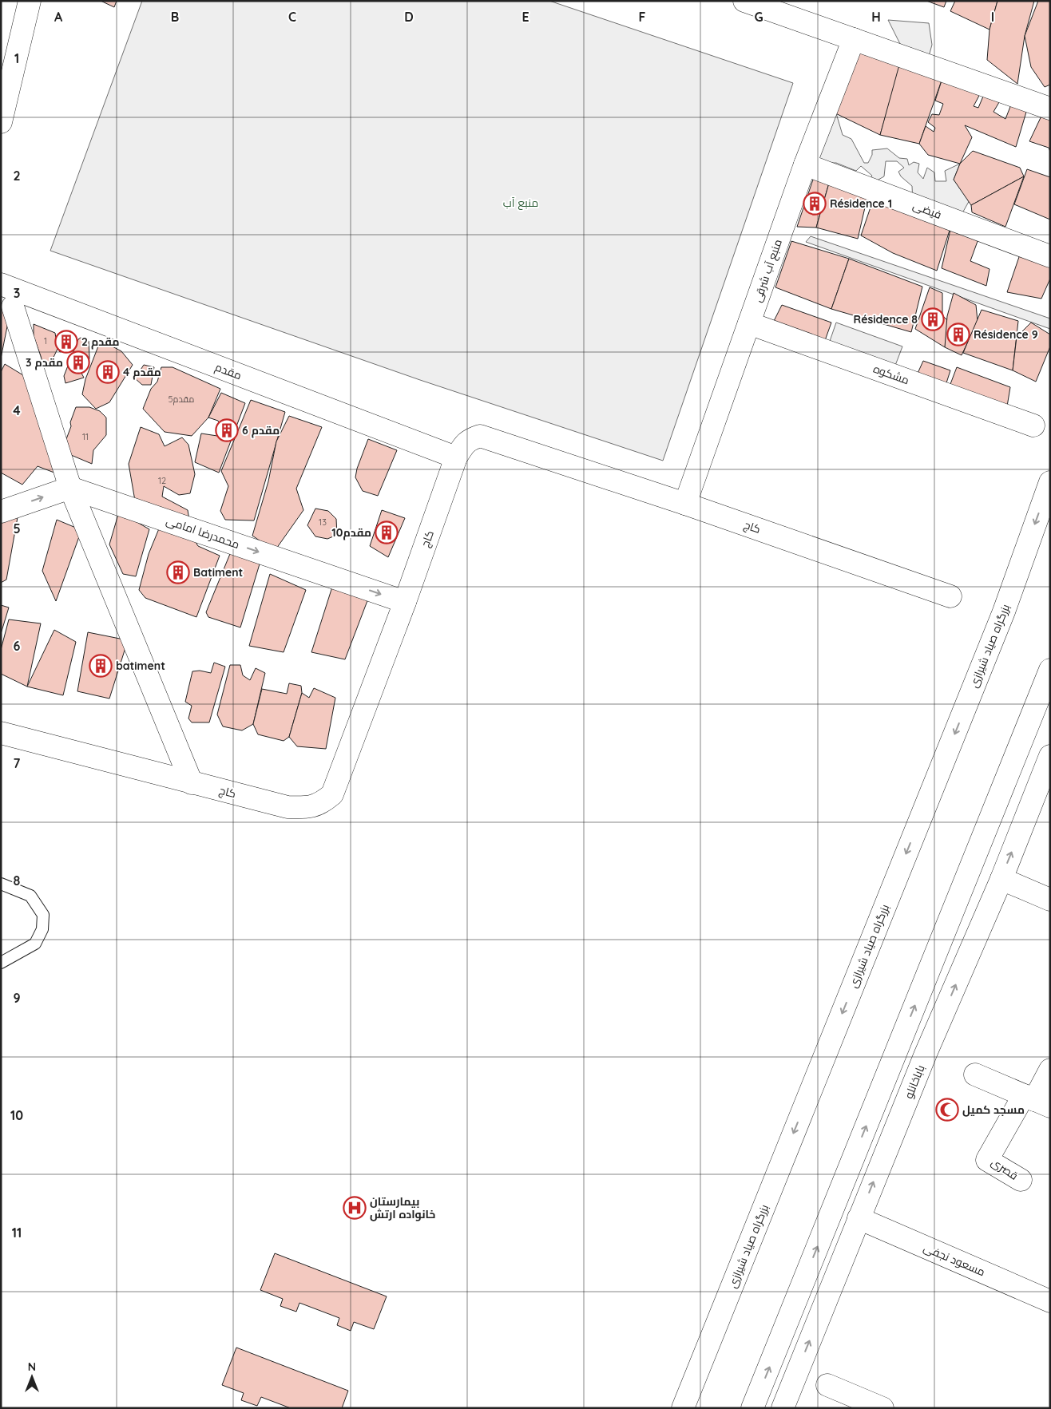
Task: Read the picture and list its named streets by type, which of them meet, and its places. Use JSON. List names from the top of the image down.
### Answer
{
  "streets": {
    "main road": [
      "فیضی",
      "منبع آب شرقی",
      "مقدم",
      "مشکوه",
      "کاج",
      "محمدرضا امامی",
      "بزرگراه صیاد شیرازی",
      "باباخانلو",
      "قصری",
      "مسعود نجفی"
    ]
  },
  "crossings": [
    ["فیضی", "منبع آب شرقی"],
    ["منبع آب شرقی", "مشکوه"],
    ["منبع آب شرقی", "کاج"],
    ["مقدم", "کاج"],
    ["کاج", "محمدرضا امامی"],
    ["باباخانلو", "مسعود نجفی"]
  ],
  "one_way": ["محمدرضا امامی"],
  "parks": ["منبع آب"],
  "places": {
    "building": [
      "Résidence 1",
      "Résidence 8",
      "Résidence 9",
      "مقدم 2",
      "3 مقدم",
      "4 مقدم",
      "6 مقدم",
      "10مقدم",
      "Batiment",
      "batiment"
    ],
    "mosque": ["مسجد کمیل"],
    "hospital": ["بیمارستان خانواده ارتش"]
  },
  "house_numbers": [
    "1",
    "5مقدم",
    "11",
    "12",
    "13"
  ],
  "north": "top",
  "grid": {
    "columns": [
      "A",
      "B",
      "C",
      "D",
      "E",
      "F",
      "G",
      "H",
      "I"
    ],
    "rows": [
      "1",
      "2",
      "3",
      "4",
      "5",
      "6",
      "7",
      "8",
      "9",
      "10",
      "11"
    ]
  }
}
